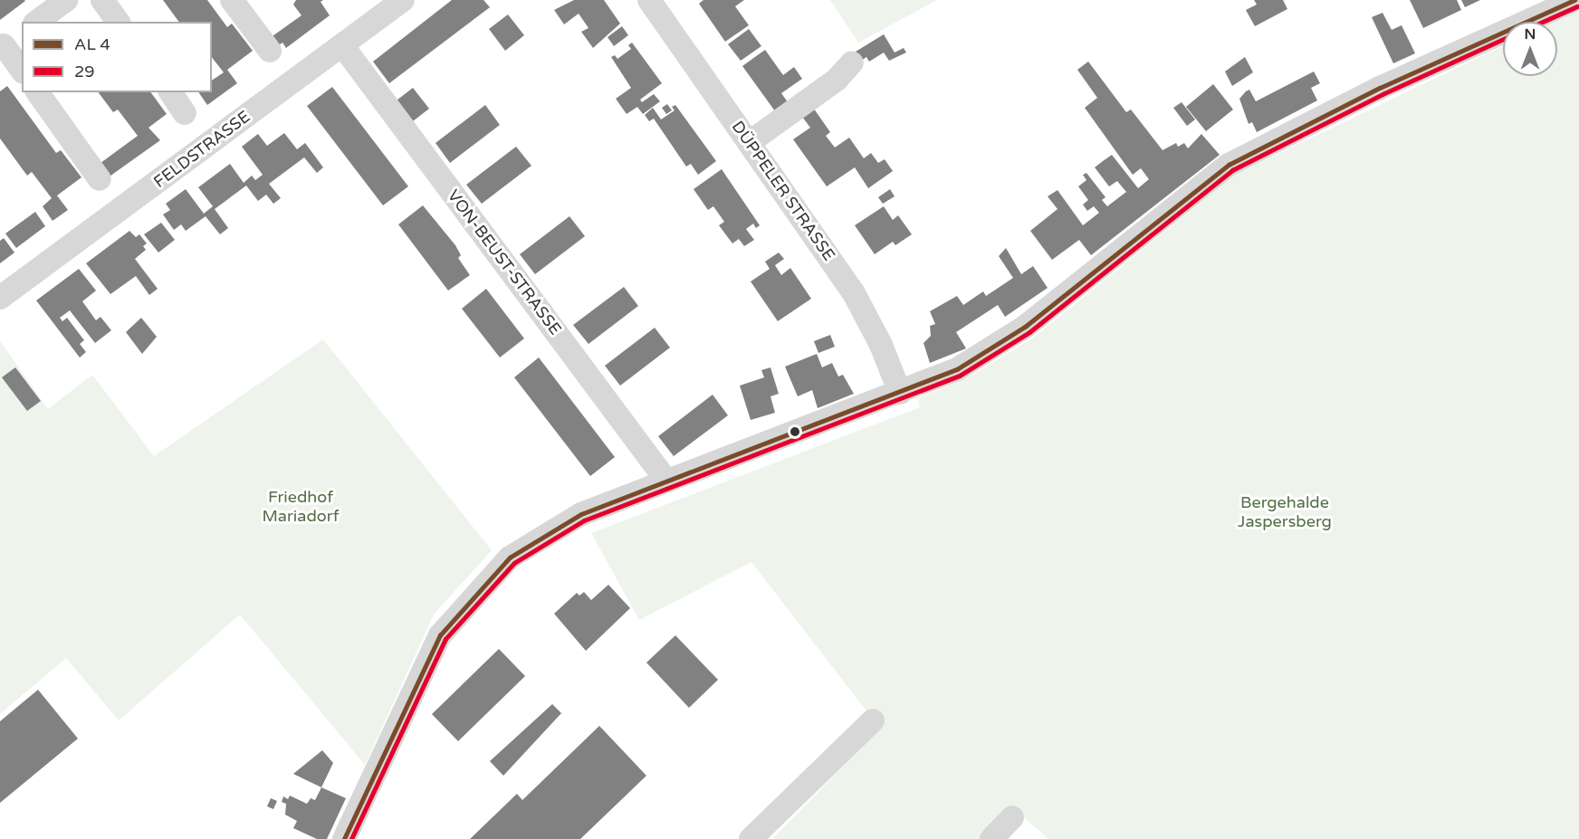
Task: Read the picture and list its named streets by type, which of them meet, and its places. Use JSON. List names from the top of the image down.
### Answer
{
  "streets": {
    "street": ["FELDSTRASSE", "DÜPPELER STRASSE", "VON-BEUST-STRASSE"]
  },
  "crossings": [
    ["FELDSTRASSE", "VON-BEUST-STRASSE"]
  ],
  "parks": ["Friedhof Mariadorf", "Bergehalde Jaspersberg"],
  "lines": ["transit line 29"],
  "legend": ["AL 4", "29"],
  "north": "top"
}
